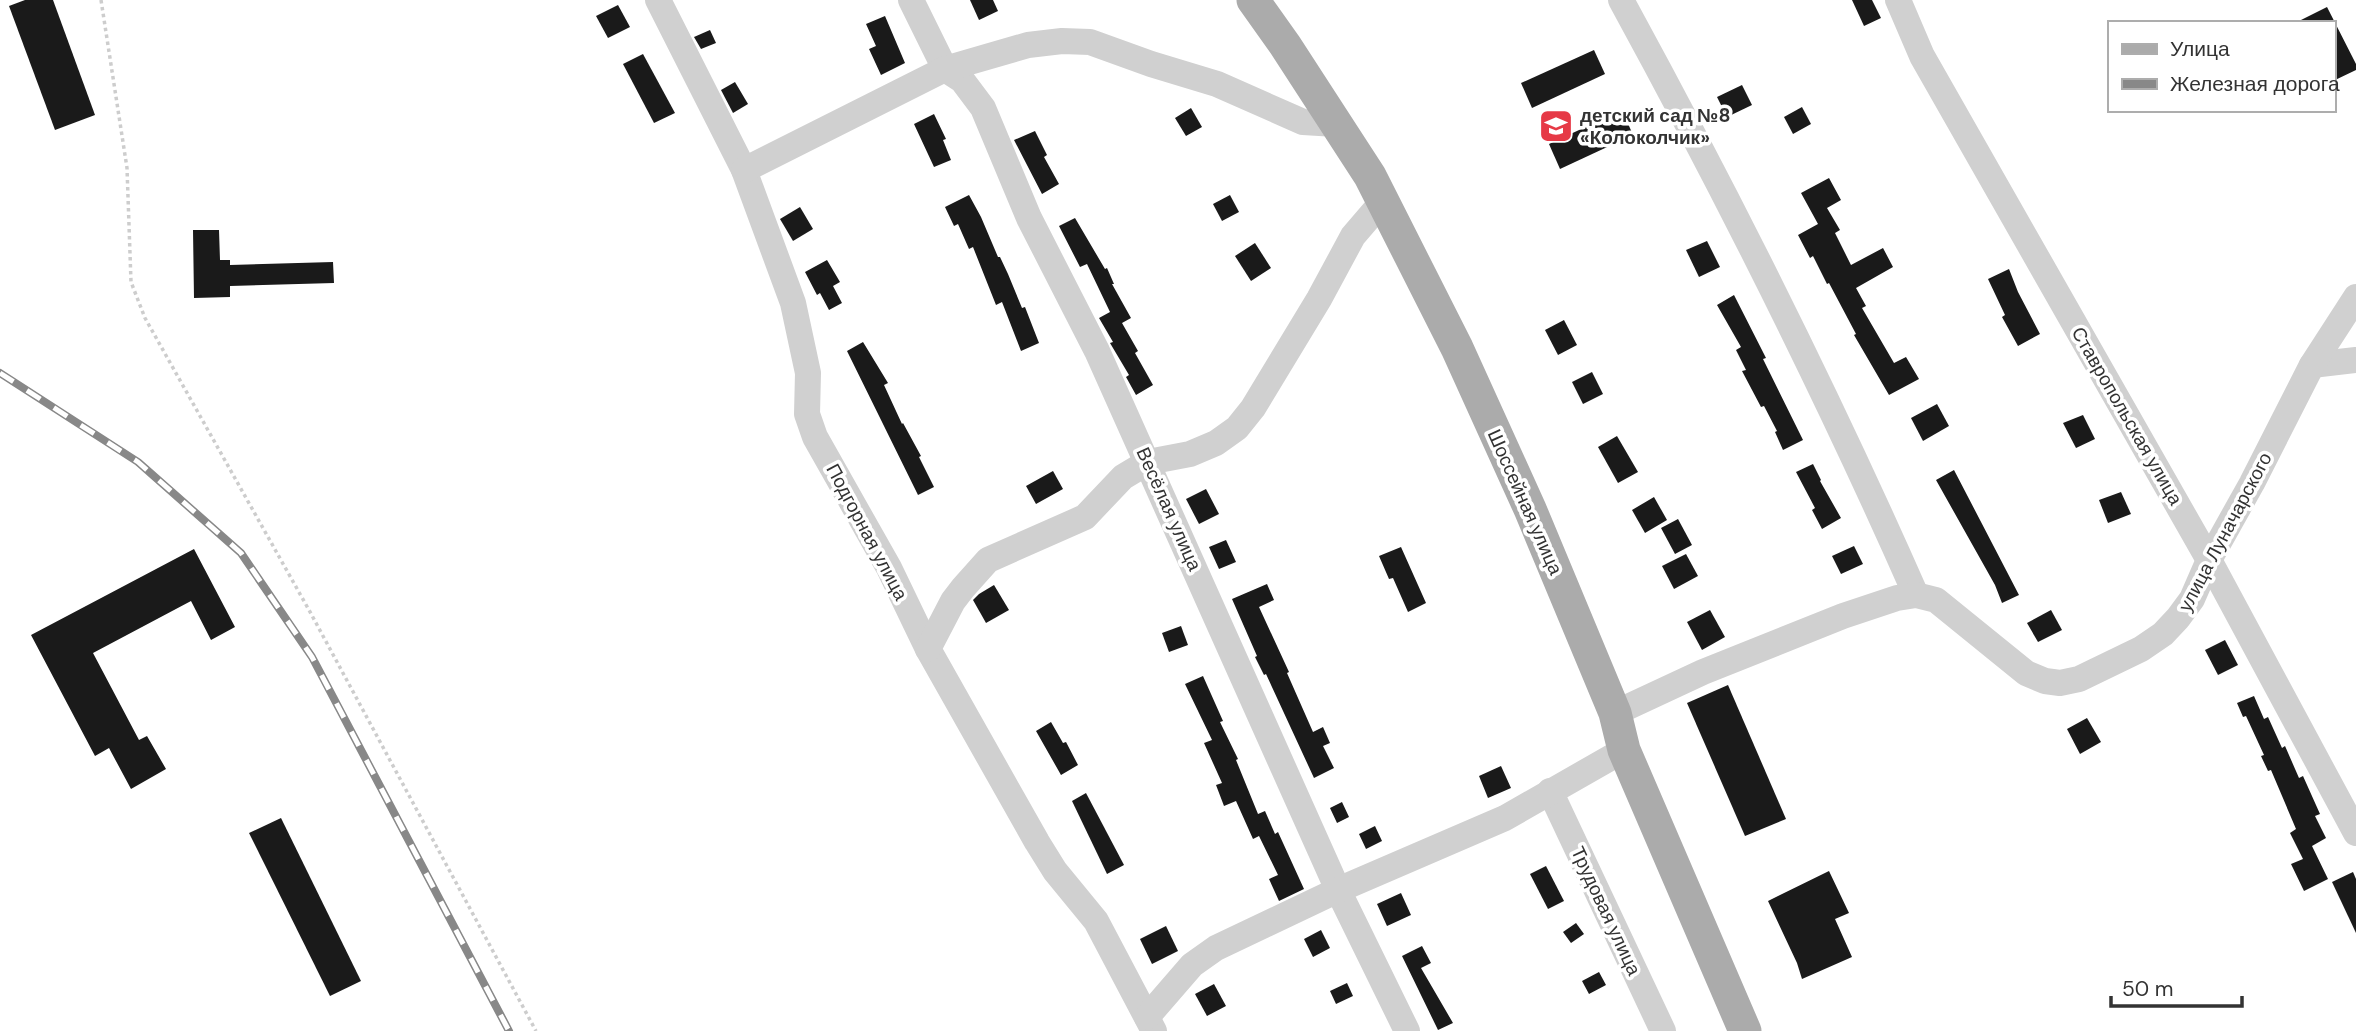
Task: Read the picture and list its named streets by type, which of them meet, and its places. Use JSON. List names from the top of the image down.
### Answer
{
  "streets": {
    "main road": ["Шоссейная улица"],
    "street": [
      "Ставропольская улица",
      "Весёлая улица",
      "Подгорная улица",
      "улица Луначарского",
      "Трудовая улица"
    ]
  },
  "crossings": [
    ["Ставропольская улица", "улица Луначарского"]
  ],
  "places": {
    "school or university": ["детский сад №8 «Колоколчик»"]
  },
  "legend": ["Улица", "Железная дорога"],
  "scale_bar": "50 m"
}
